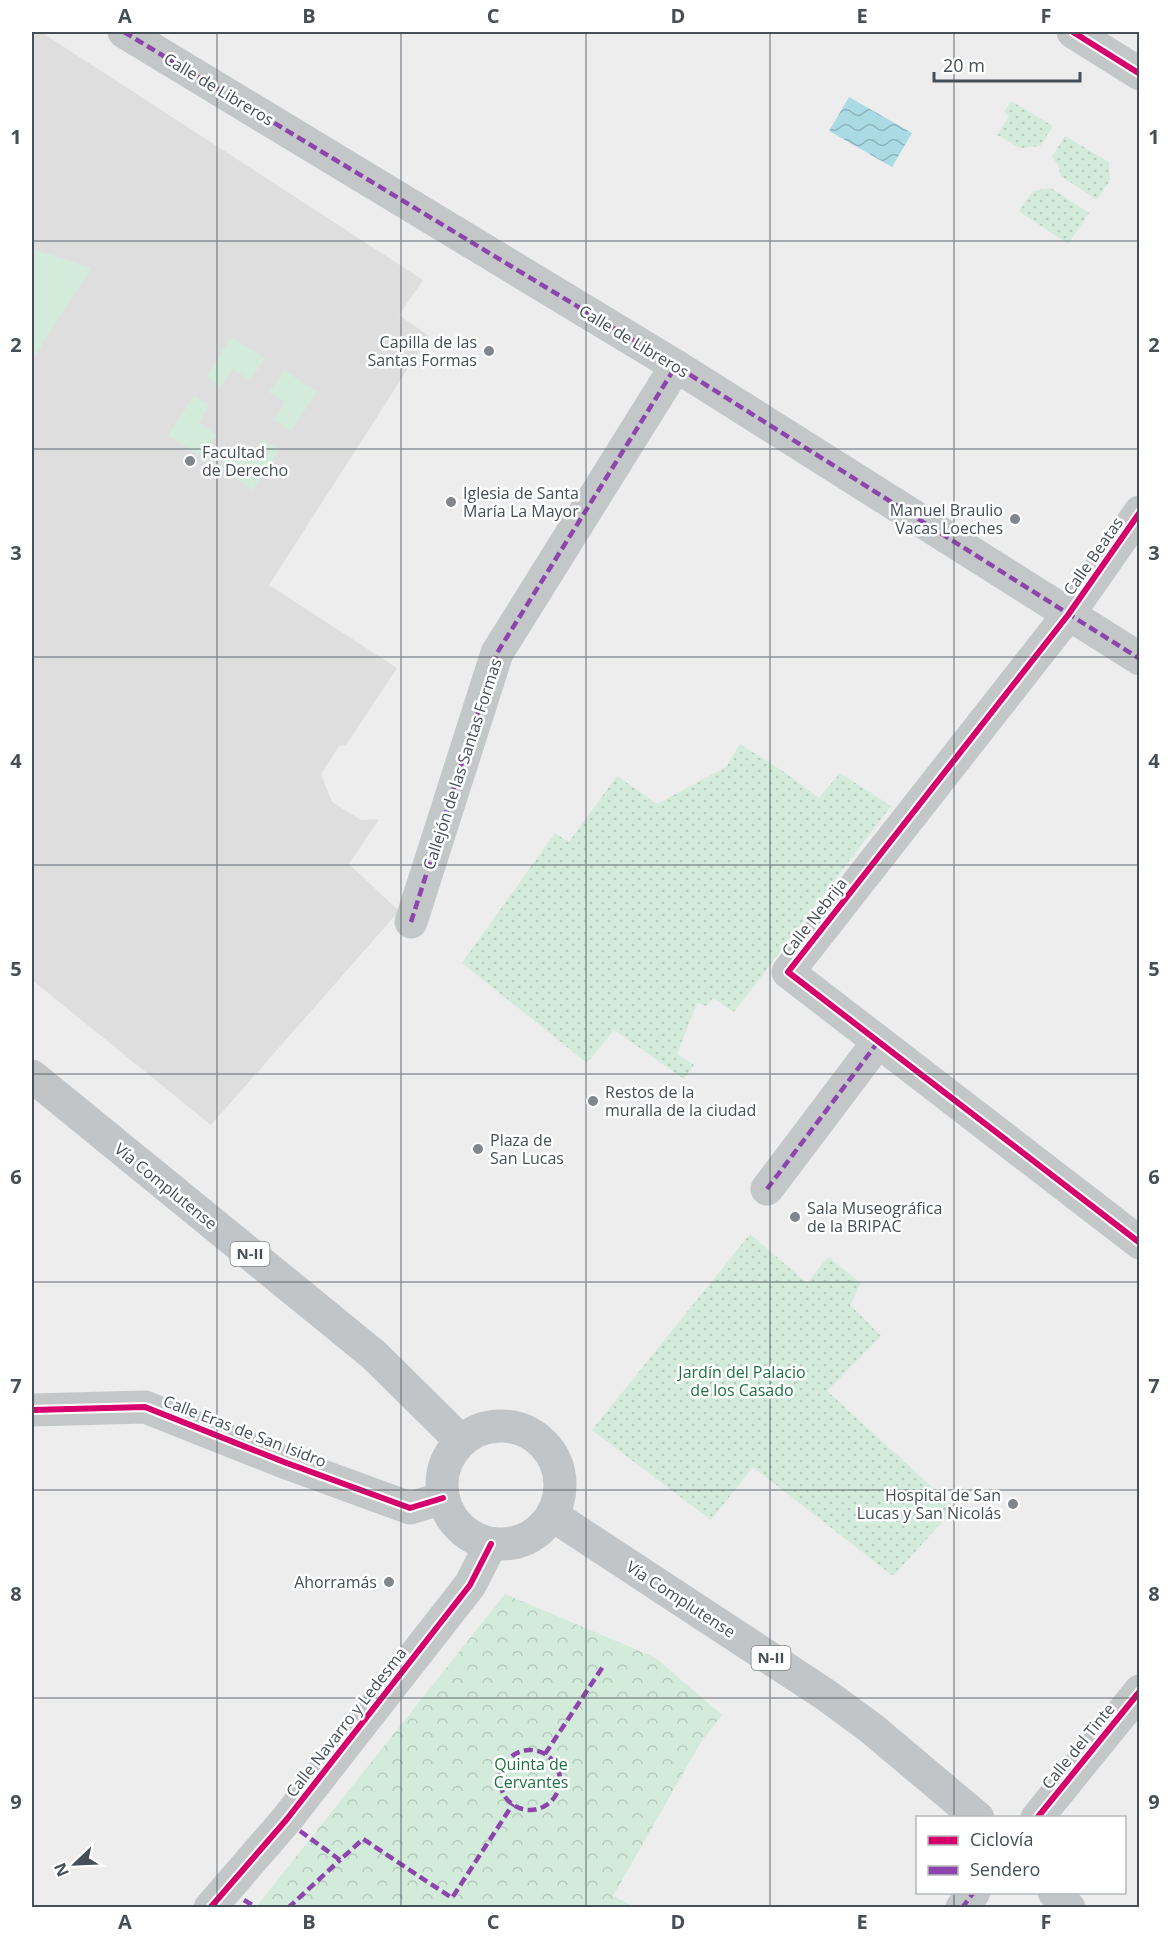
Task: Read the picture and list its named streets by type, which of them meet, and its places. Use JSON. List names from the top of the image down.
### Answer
{
  "streets": {
    "main road": ["Vía Complutense", "N-II"],
    "street": [
      "Calle de Libreros",
      "Calle Beatas",
      "Callejón de las Santas Formas",
      "Calle Nebrija",
      "Calle Eras de San Isidro",
      "Calle Navarro y Ledesma",
      "Calle del Tinte"
    ]
  },
  "crossings": [
    ["Calle de Libreros", "Calle Beatas"],
    ["Calle de Libreros", "Callejón de las Santas Formas"],
    ["Calle de Libreros", "Calle Nebrija"],
    ["Calle Beatas", "Calle Nebrija"],
    ["Vía Complutense", "Calle Eras de San Isidro"],
    ["Vía Complutense", "Calle Navarro y Ledesma"],
    ["Calle Eras de San Isidro", "Calle Navarro y Ledesma"]
  ],
  "parks": ["Jardín del Palacio de los Casado", "Quinta de Cervantes"],
  "places": [
    "Capilla de las Santas Formas",
    "Facultad de Derecho",
    "Iglesia de Santa María La Mayor",
    "Manuel Braulio Vacas Loeches",
    "Restos de la muralla de la ciudad",
    "Plaza de San Lucas",
    "Sala Museográfica de la BRIPAC",
    "Hospital de San Lucas y San Nicolás",
    "Ahorramás"
  ],
  "legend": ["Ciclovía", "Sendero"],
  "scale_bar": "20 m",
  "north": "bottom left",
  "grid": {
    "columns": [
      "A",
      "B",
      "C",
      "D",
      "E",
      "F"
    ],
    "rows": [
      "1",
      "2",
      "3",
      "4",
      "5",
      "6",
      "7",
      "8",
      "9"
    ]
  }
}
